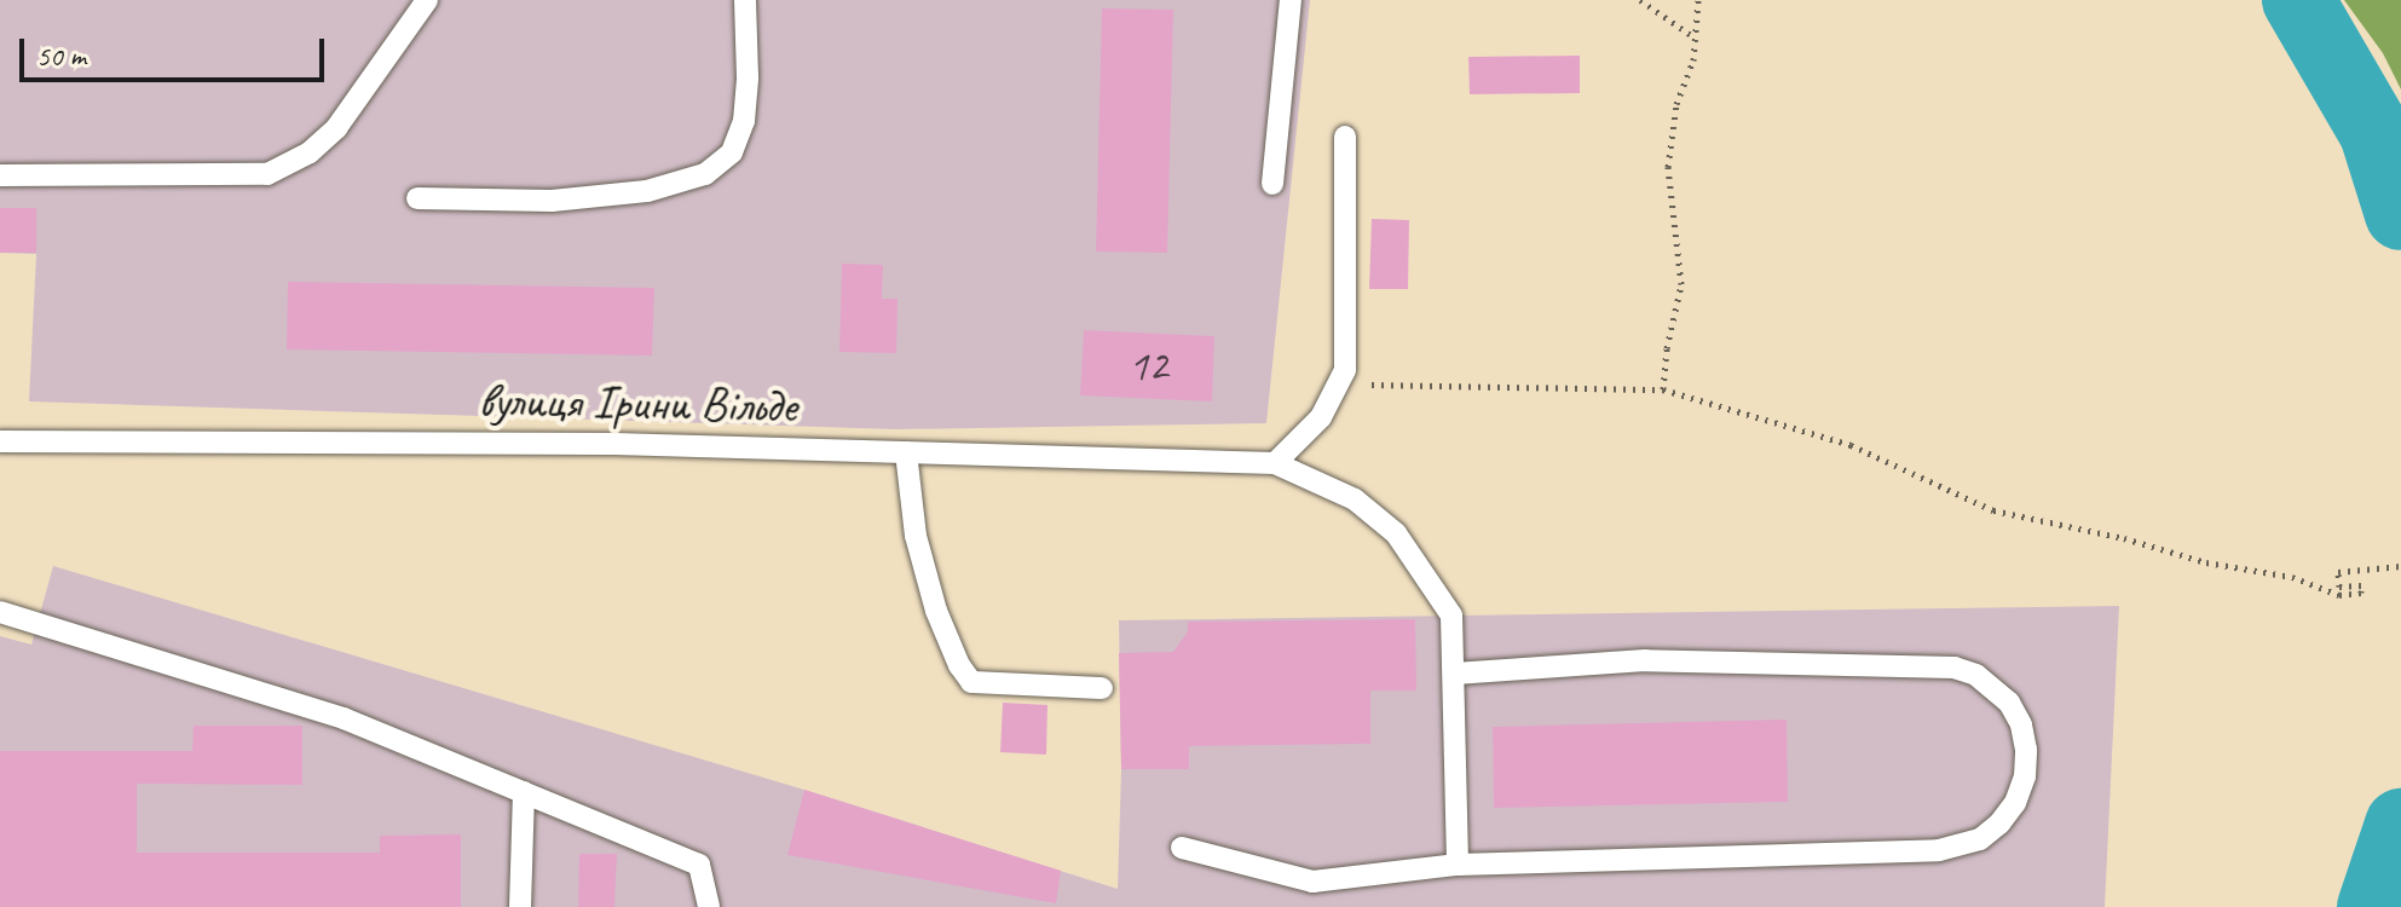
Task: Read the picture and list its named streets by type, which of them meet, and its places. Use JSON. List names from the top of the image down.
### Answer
{
  "streets": {
    "lane": ["вулиця Ірини Вільде"]
  },
  "house_numbers": ["12"],
  "scale_bar": "50 m"
}
